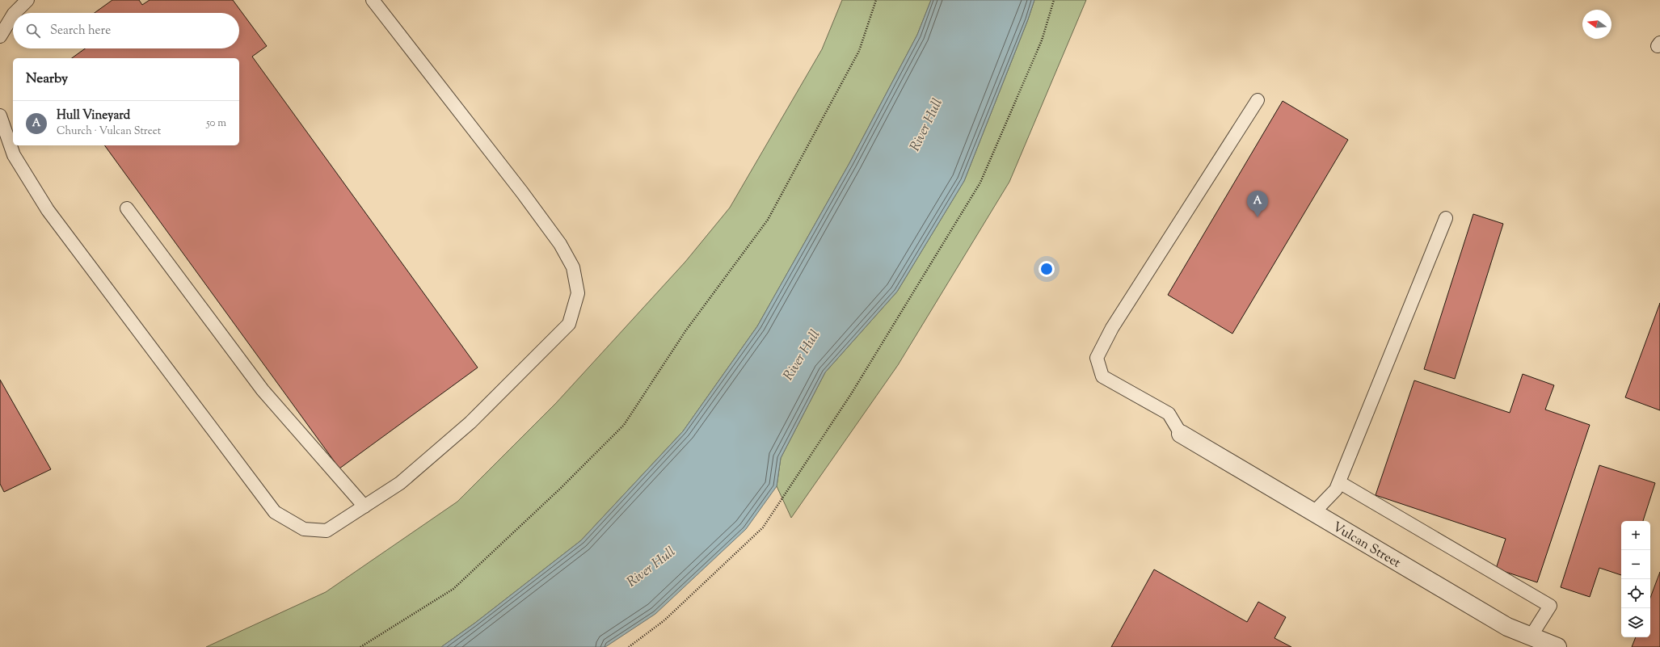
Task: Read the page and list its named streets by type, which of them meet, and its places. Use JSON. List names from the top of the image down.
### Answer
{
  "streets": {
    "street": ["Vulcan Street"]
  },
  "water": ["River Hull"],
  "north": "left",
  "page": {
    "search": "Search here",
    "heading": "Nearby",
    "list": [
      {
        "mark": "A",
        "name": "Hull Vineyard",
        "note": "Church · Vulcan Street",
        "value": "50 m"
      }
    ],
    "pins": "A",
    "map_buttons": ["+", "−"]
  }
}
